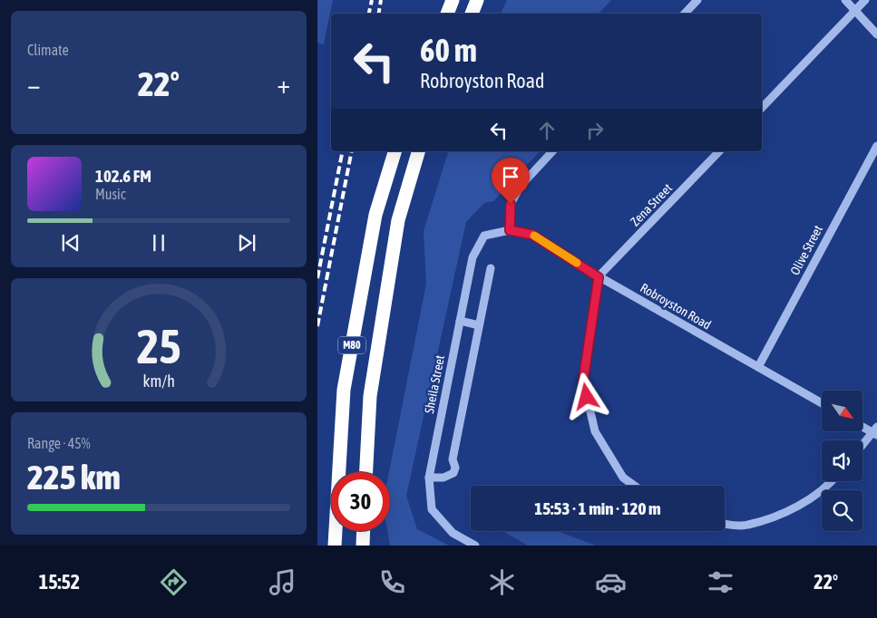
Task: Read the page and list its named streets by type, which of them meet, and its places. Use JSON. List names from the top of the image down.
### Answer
{
  "streets": {
    "highway": ["M80"],
    "street": [
      "Zena Street",
      "Olive Street",
      "Robroyston Road",
      "Sheila Street"
    ]
  },
  "crossings": [
    ["Zena Street", "Robroyston Road"],
    ["Olive Street", "Robroyston Road"],
    ["Robroyston Road", "Sheila Street"]
  ],
  "north": "bottom right",
  "page": {
    "tile": [
      "Climate",
      ["Range · 45%", "225 km"]
    ],
    "turn": ["60 m", "Robroyston Road"],
    "heat": ["−", "22°", "+"],
    "song": ["102.6 FM", "Music"],
    "limit": "30",
    "trip": "15:53 · 1 min · 120 m",
    "tabs": ["15:52", "22°"],
    "gauge": ["25", "km/h"]
  }
}
